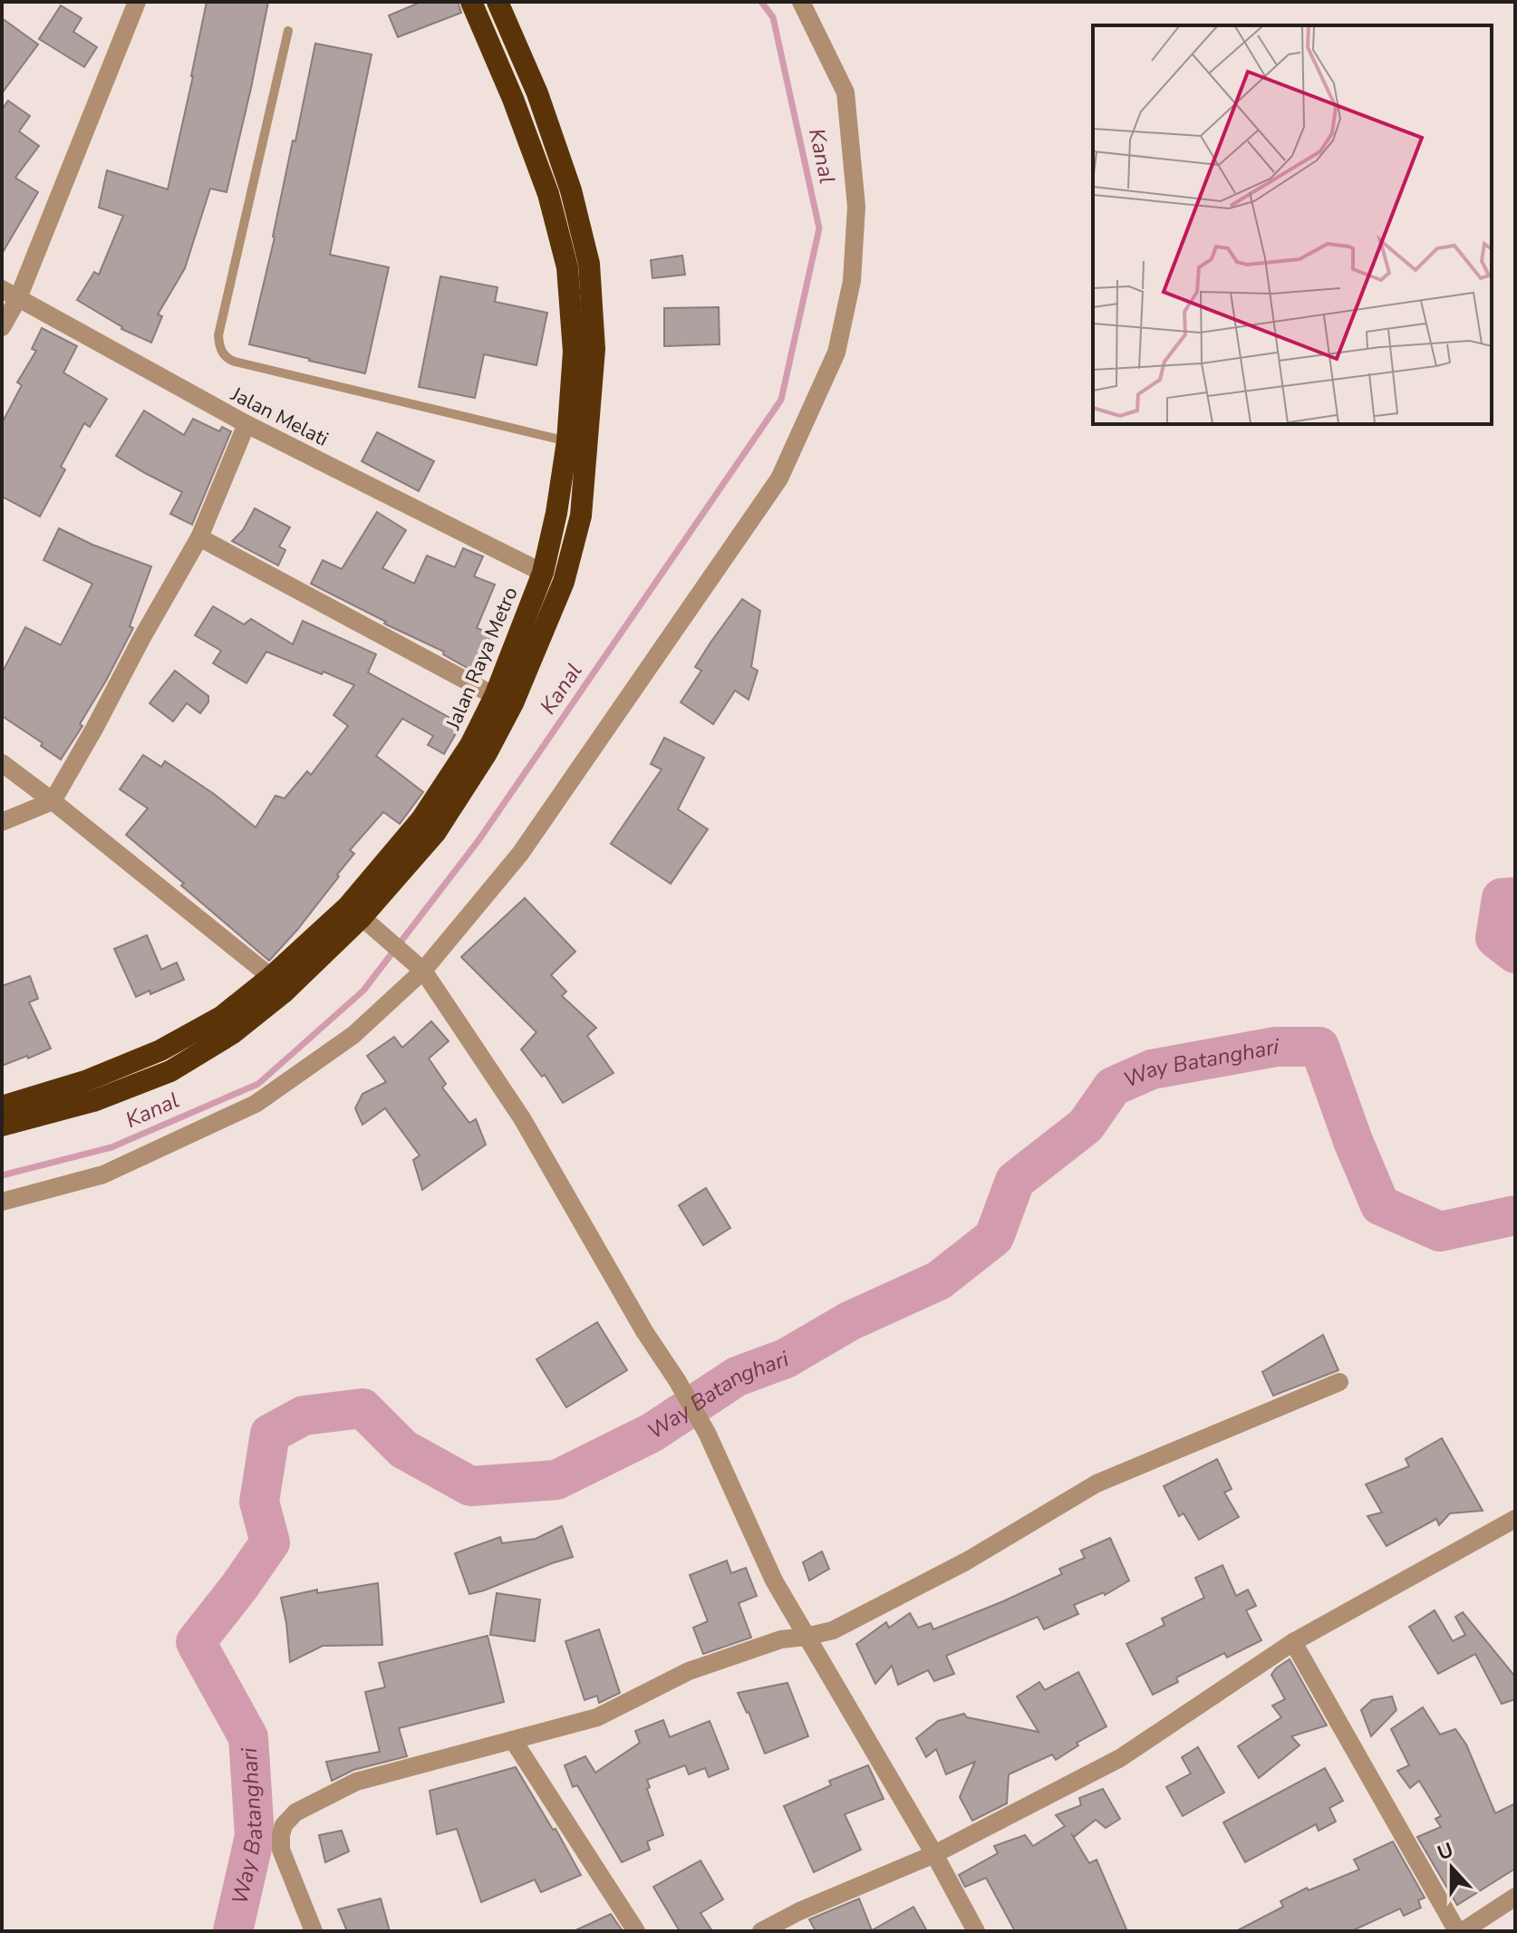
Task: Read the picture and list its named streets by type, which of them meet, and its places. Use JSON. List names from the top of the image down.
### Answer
{
  "streets": {
    "highway": ["Jalan Raya Metro"],
    "street": ["Jalan Melati"]
  },
  "crossings": [
    ["Jalan Melati", "Jalan Raya Metro"]
  ],
  "water": ["Kanal", "Way Batanghari"],
  "north": "top"
}
